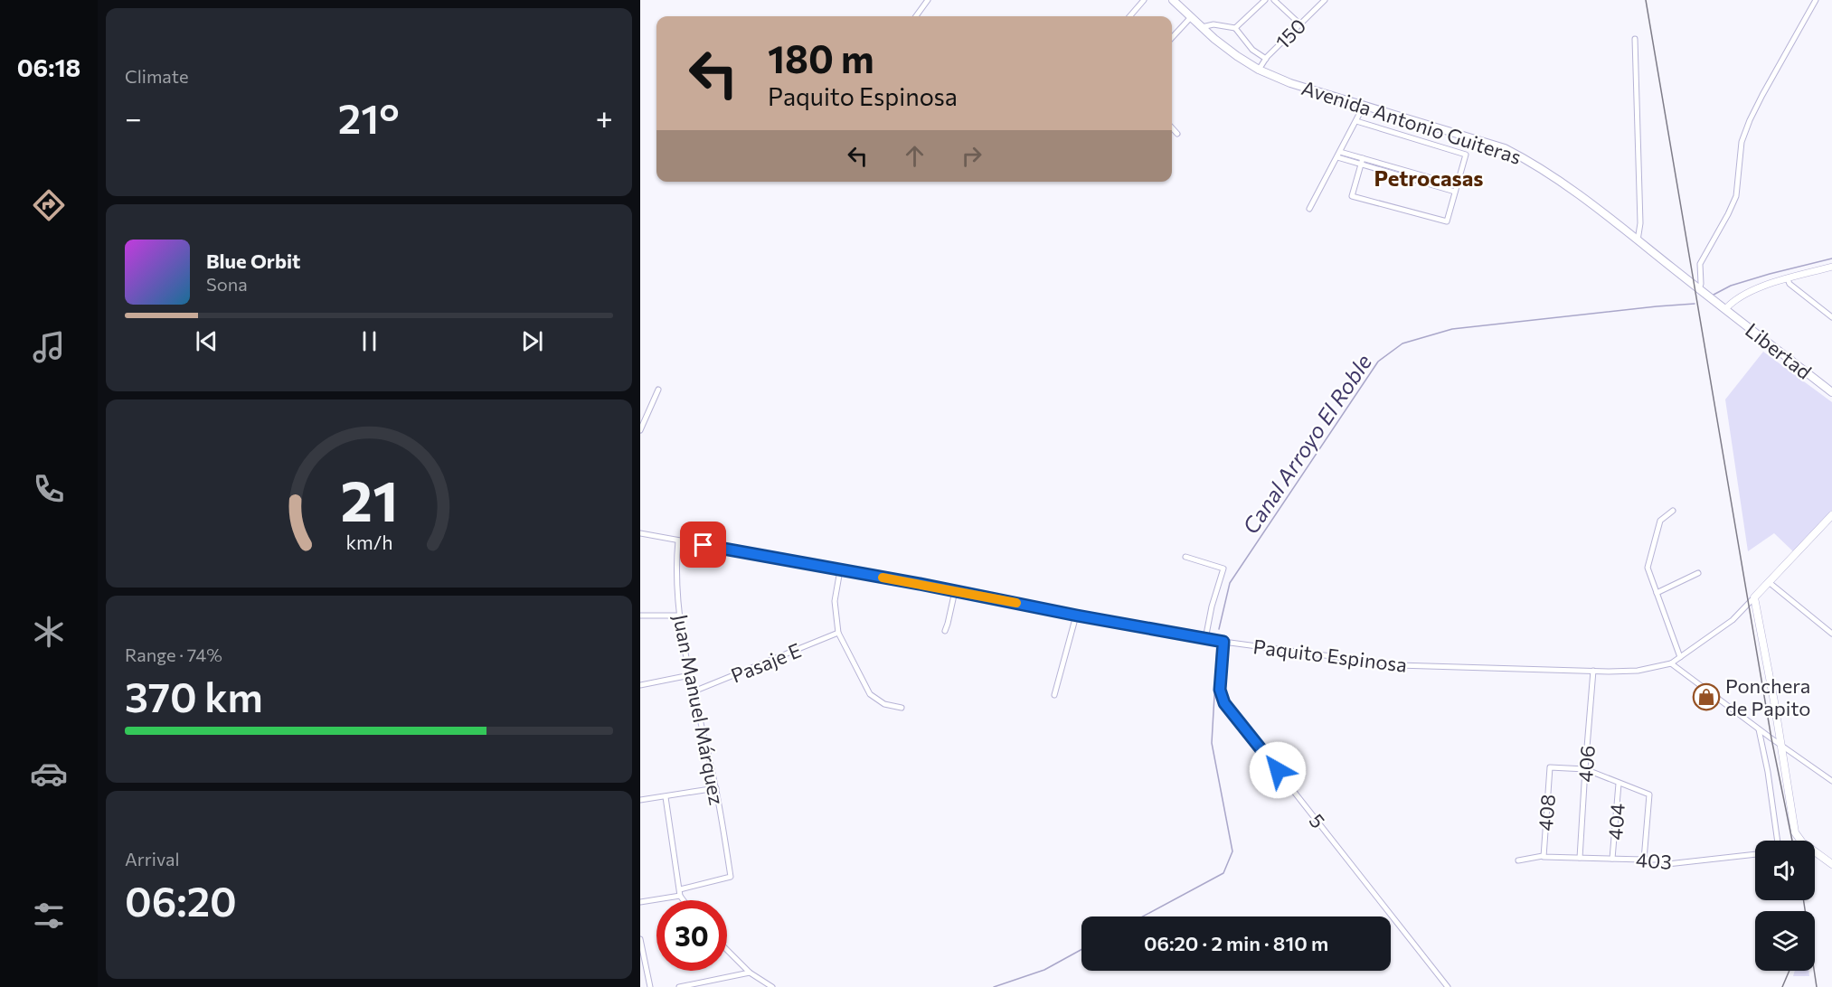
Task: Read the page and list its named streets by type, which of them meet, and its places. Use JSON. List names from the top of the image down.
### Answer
{
  "streets": {
    "main road": ["Avenida Antonio Guiteras", "Libertad"],
    "street": [
      "150",
      "Paquito Espinosa",
      "Pasaje E",
      "Juan Manuel Márquez",
      "406",
      "408",
      "5",
      "404",
      "403"
    ]
  },
  "crossings": [
    ["150", "Avenida Antonio Guiteras"],
    ["Avenida Antonio Guiteras", "Libertad"],
    ["Paquito Espinosa", "Juan Manuel Márquez"],
    ["Paquito Espinosa", "406"],
    ["Paquito Espinosa", "5"],
    ["Pasaje E", "Juan Manuel Márquez"],
    ["406", "408"],
    ["406", "403"],
    ["408", "403"],
    ["404", "403"]
  ],
  "districts": ["Petrocasas"],
  "water": ["Canal Arroyo El Roble"],
  "places": {
    "shop": ["Ponchera de Papito"]
  },
  "page": {
    "tabs": "06:18",
    "tile": [
      "Climate",
      ["Range · 74%", "370 km"],
      ["Arrival", "06:20"]
    ],
    "turn": ["180 m", "Paquito Espinosa"],
    "heat": ["−", "21°", "+"],
    "song": ["Blue Orbit", "Sona"],
    "limit": "30",
    "trip": "06:20 · 2 min · 810 m",
    "gauge": ["21", "km/h"]
  }
}
